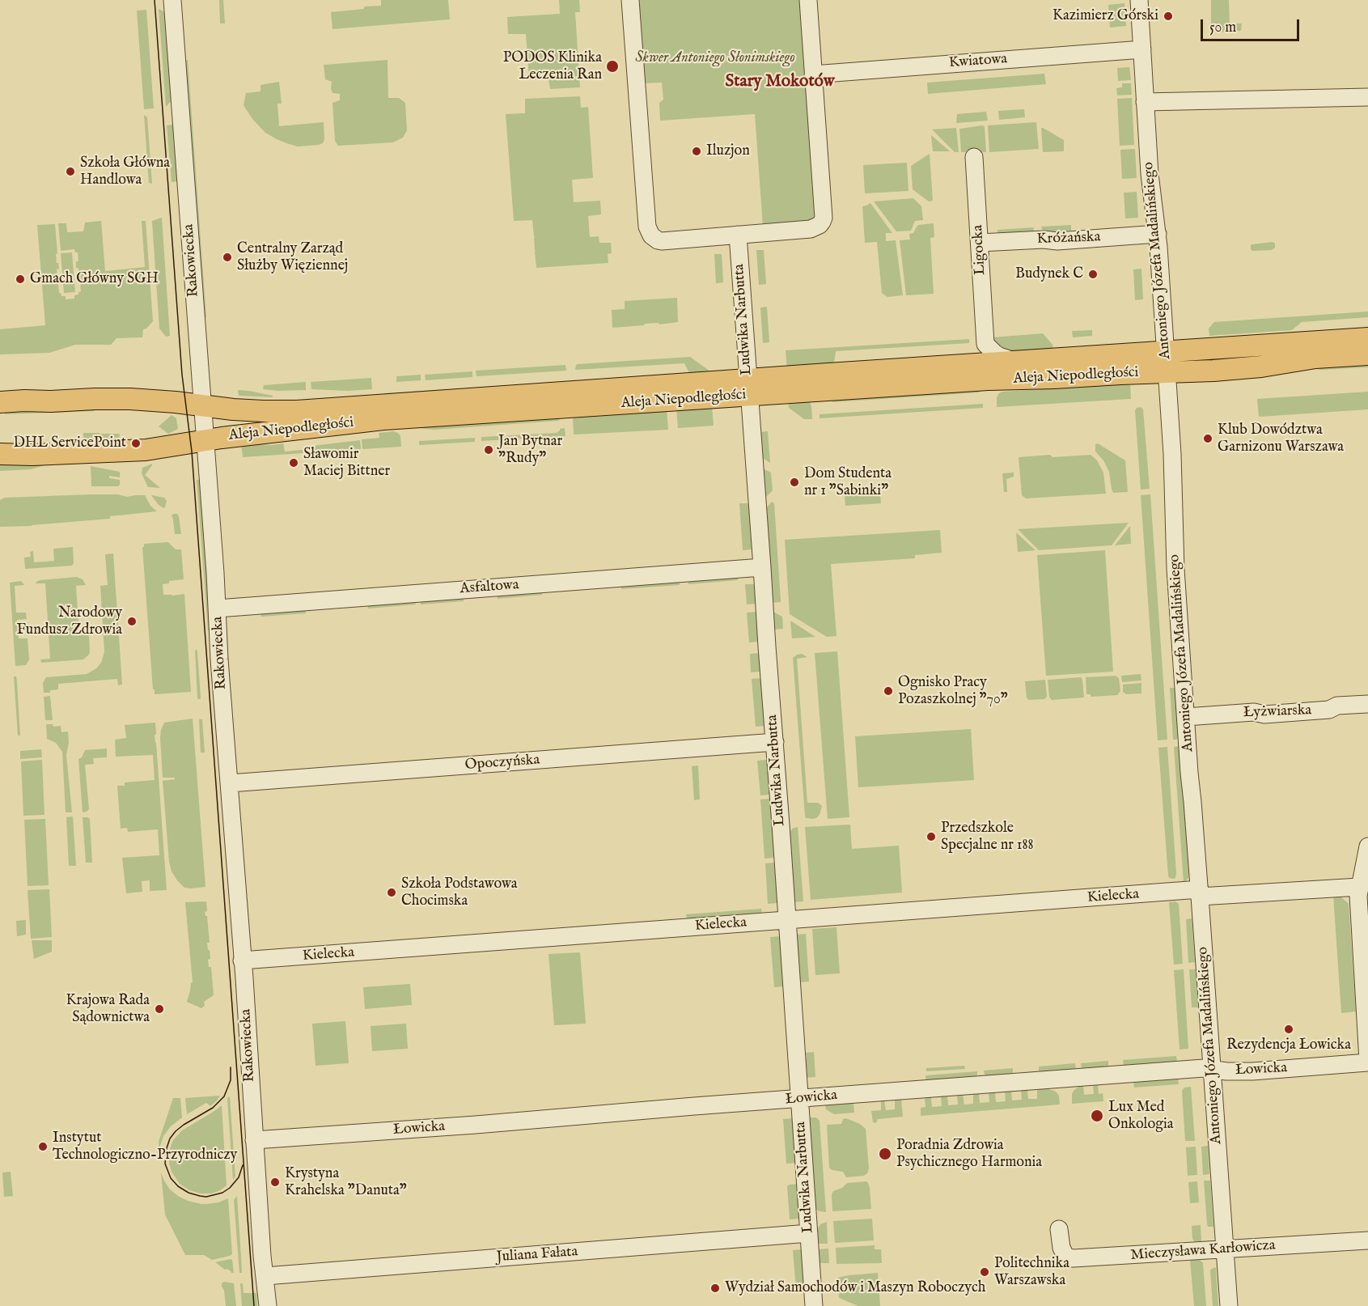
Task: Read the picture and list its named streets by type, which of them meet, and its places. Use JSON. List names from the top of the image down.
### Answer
{
  "streets": {
    "main road": ["Aleja Niepodległości"],
    "street": [
      "Kwiatowa",
      "Króżańska",
      "Ligocka",
      "Rakowiecka",
      "Antoniego Józefa Madalińskiego",
      "Ludwika Narbutta",
      "Asfaltowa",
      "Łyżwiarska",
      "Opoczyńska",
      "Kielecka",
      "Łowicka",
      "Mieczysława Karłowicza",
      "Juliana Fałata"
    ]
  },
  "crossings": [
    ["Kwiatowa", "Antoniego Józefa Madalińskiego"],
    ["Króżańska", "Ligocka"],
    ["Króżańska", "Antoniego Józefa Madalińskiego"],
    ["Rakowiecka", "Aleja Niepodległości"],
    ["Rakowiecka", "Asfaltowa"],
    ["Rakowiecka", "Opoczyńska"],
    ["Rakowiecka", "Kielecka"],
    ["Rakowiecka", "Łowicka"],
    ["Rakowiecka", "Juliana Fałata"],
    ["Antoniego Józefa Madalińskiego", "Aleja Niepodległości"],
    ["Antoniego Józefa Madalińskiego", "Łyżwiarska"],
    ["Antoniego Józefa Madalińskiego", "Kielecka"],
    ["Antoniego Józefa Madalińskiego", "Łowicka"],
    ["Antoniego Józefa Madalińskiego", "Mieczysława Karłowicza"],
    ["Ludwika Narbutta", "Aleja Niepodległości"],
    ["Ludwika Narbutta", "Asfaltowa"],
    ["Ludwika Narbutta", "Opoczyńska"],
    ["Ludwika Narbutta", "Kielecka"],
    ["Ludwika Narbutta", "Łowicka"],
    ["Ludwika Narbutta", "Juliana Fałata"]
  ],
  "districts": ["Stary Mokotów"],
  "parks": ["Skwer Antoniego Słonimskiego"],
  "places": [
    "Kazimierz Górski",
    "PODOS Klinika Leczenia Ran",
    "Iluzjon",
    "Szkoła Główna Handlowa",
    "Centralny Zarząd Służby Więziennej",
    "Budynek C",
    "Gmach Główny SGH",
    "Klub Dowództwa Garnizonu Warszawa",
    "DHL ServicePoint",
    "Jan Bytnar \"Rudy\"",
    "Sławomir Maciej Bittner",
    "Dom Studenta nr 1 \"Sabinki\"",
    "Narodowy Fundusz Zdrowia",
    "Ognisko Pracy Pozaszkolnej \"70\"",
    "Przedszkole Specjalne nr 188",
    "Szkoła Podstawowa Chocimska",
    "Krajowa Rada Sądownictwa",
    "Rezydencja Łowicka",
    "Lux Med Onkologia",
    "Instytut Technologiczno-Przyrodniczy",
    "Poradnia Zdrowia Psychicznego Harmonia",
    "Krystyna Krahelska \"Danuta\"",
    "Politechnika Warszawska",
    "Wydział Samochodów i Maszyn Roboczych"
  ],
  "scale_bar": "50 m"
}
